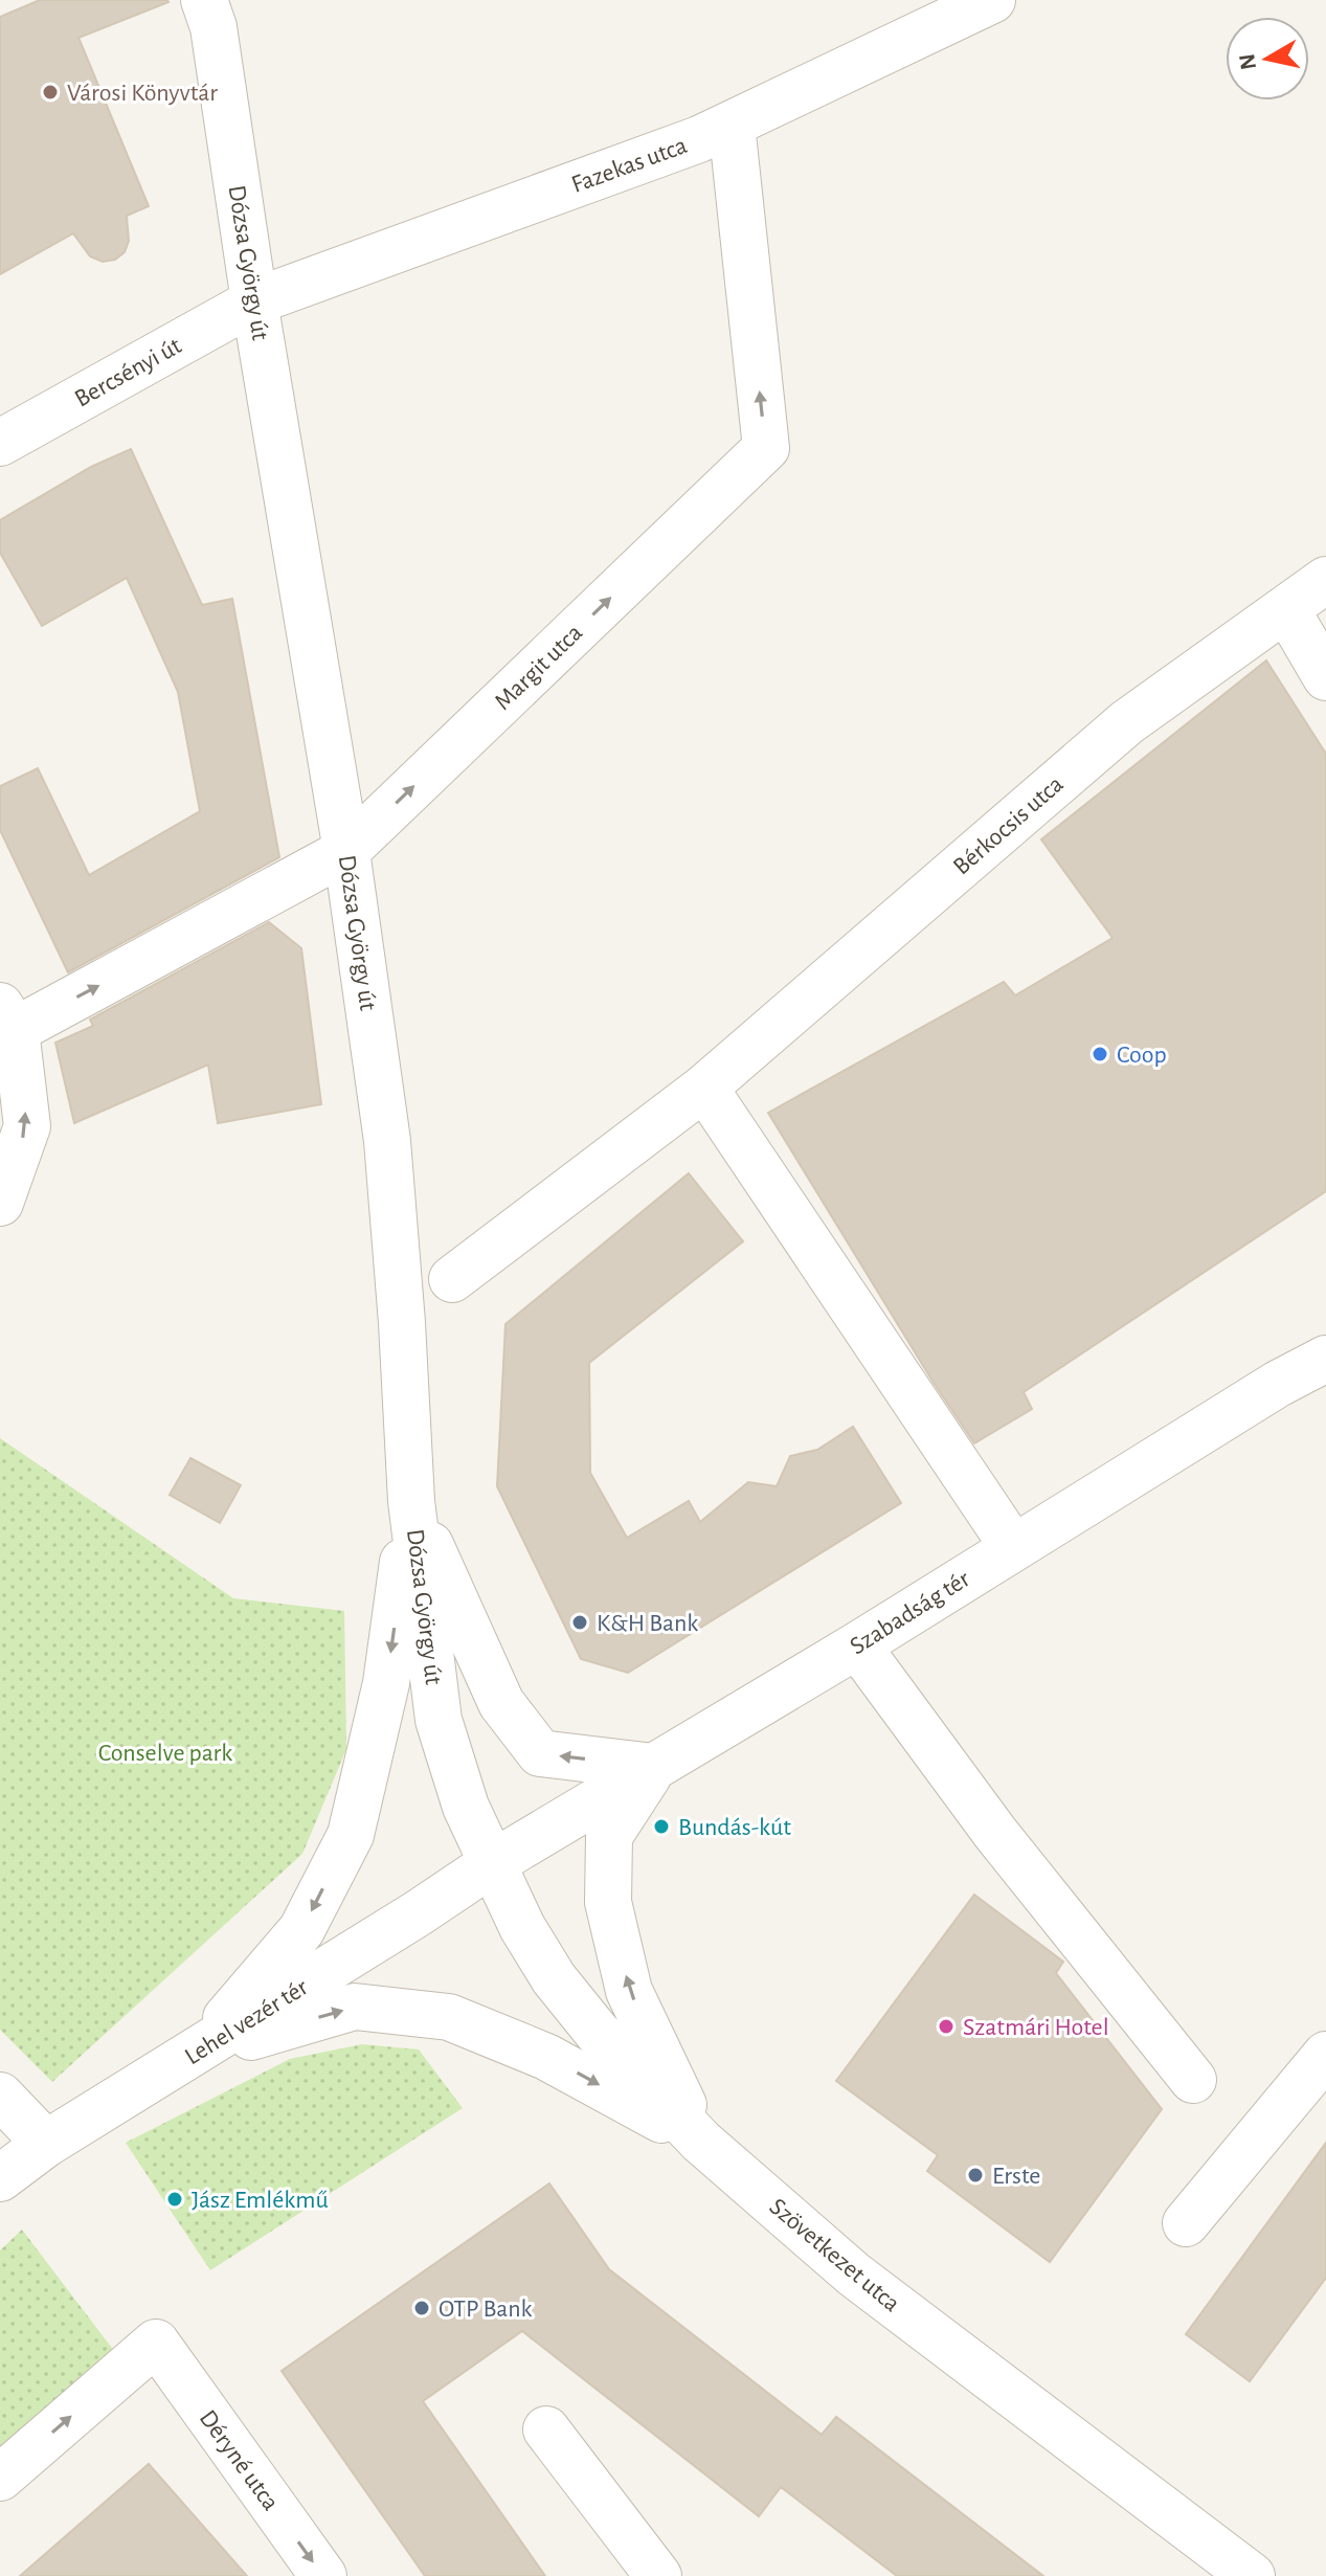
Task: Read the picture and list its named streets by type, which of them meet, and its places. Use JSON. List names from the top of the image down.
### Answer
{
  "streets": {
    "street": [
      "Fazekas utca",
      "Dózsa György út",
      "Bercsényi út",
      "Margit utca",
      "Bérkocsis utca",
      "Szabadság tér",
      "Lehel vezér tér",
      "Szövetkezet utca",
      "Déryné utca"
    ]
  },
  "crossings": [
    ["Fazekas utca", "Dózsa György út"],
    ["Fazekas utca", "Bercsényi út"],
    ["Fazekas utca", "Margit utca"],
    ["Dózsa György út", "Bercsényi út"],
    ["Dózsa György út", "Margit utca"],
    ["Dózsa György út", "Szabadság tér"],
    ["Dózsa György út", "Lehel vezér tér"],
    ["Dózsa György út", "Szövetkezet utca"],
    ["Szabadság tér", "Lehel vezér tér"],
    ["Szabadság tér", "Szövetkezet utca"],
    ["Lehel vezér tér", "Szövetkezet utca"]
  ],
  "one_way": ["Margit utca"],
  "parks": ["Conselve park"],
  "places": [
    "Városi Könyvtár",
    "Coop",
    "K&H Bank",
    "Bundás-kút",
    "Szatmári Hotel",
    "Erste",
    "Jász Emlékmű",
    "OTP Bank"
  ],
  "north": "left"
}
